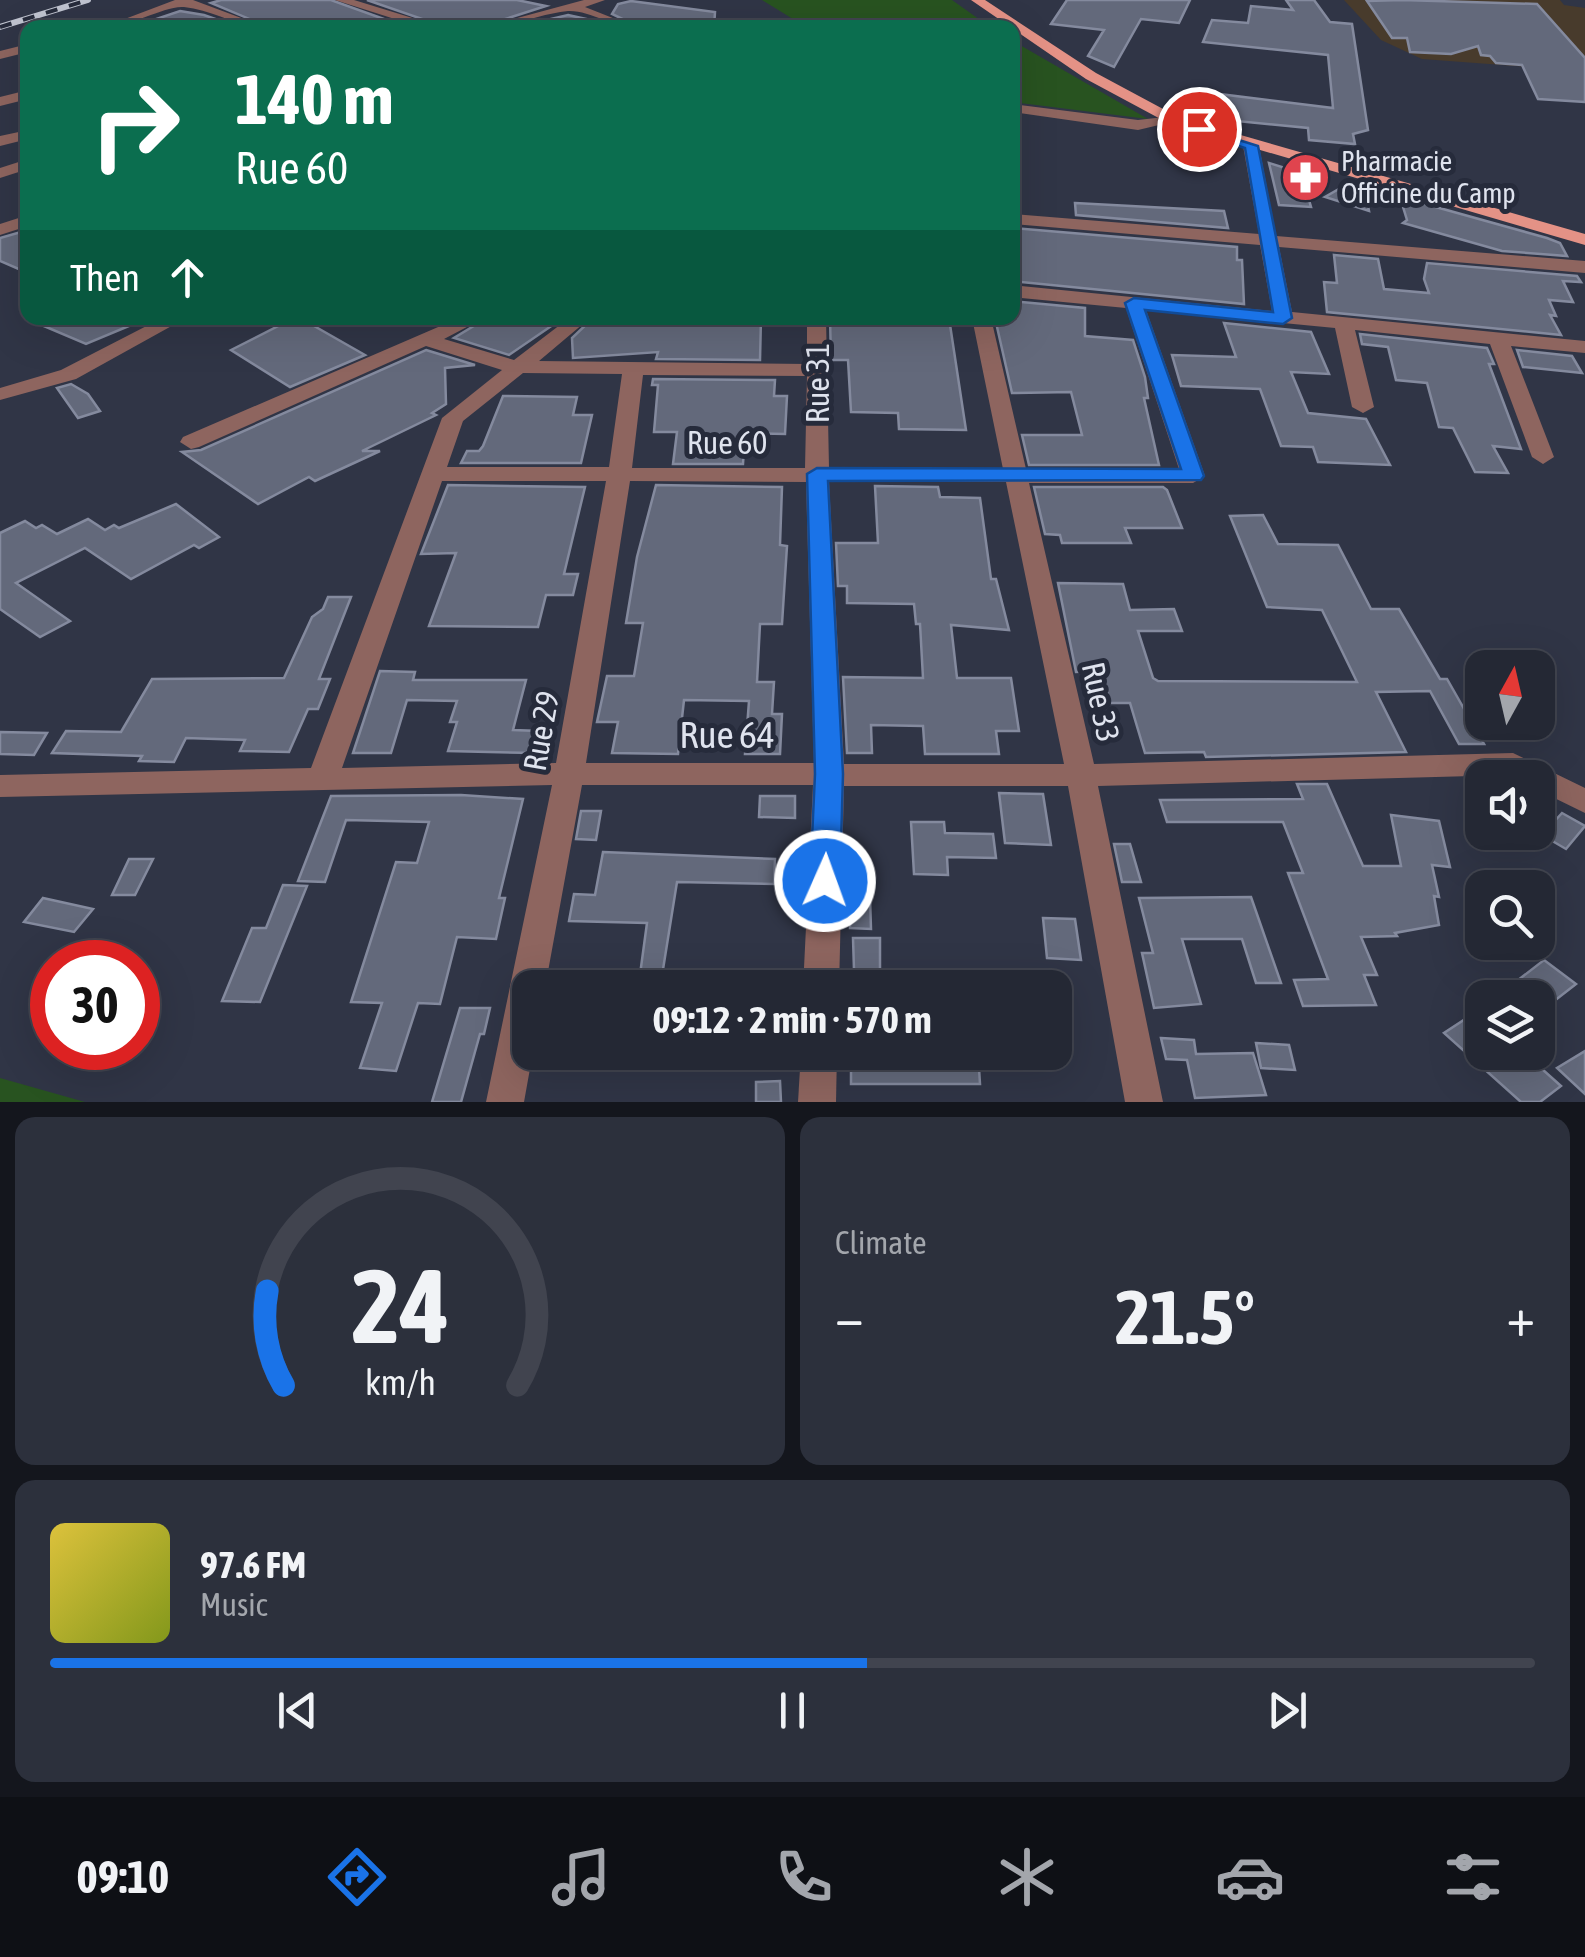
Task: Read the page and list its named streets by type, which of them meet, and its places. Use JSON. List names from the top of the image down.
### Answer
{
  "streets": {
    "street": [
      "Rue 31",
      "Rue 60",
      "Rue 33",
      "Rue 29",
      "Rue 64"
    ]
  },
  "crossings": [
    ["Rue 31", "Rue 60"],
    ["Rue 31", "Rue 64"],
    ["Rue 60", "Rue 33"],
    ["Rue 60", "Rue 29"],
    ["Rue 33", "Rue 64"],
    ["Rue 29", "Rue 64"]
  ],
  "places": {
    "pharmacy": ["Pharmacie Officine du Camp"]
  },
  "north": "top",
  "page": {
    "turn": ["140 m", "Rue 60"],
    "then": "Then",
    "limit": "30",
    "trip": "09:12 · 2 min · 570 m",
    "tile": "Climate",
    "heat": ["−", "21.5°", "+"],
    "song": ["97.6 FM", "Music"],
    "tabs": "09:10",
    "gauge": ["24", "km/h"]
  }
}
